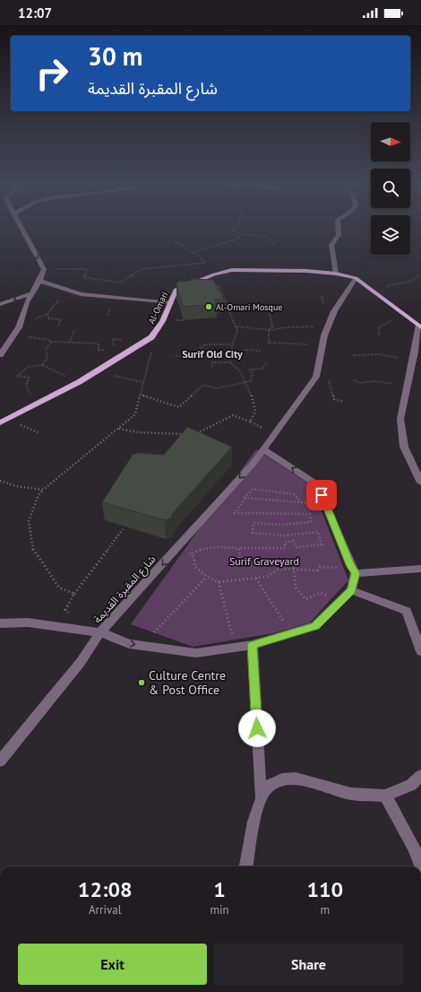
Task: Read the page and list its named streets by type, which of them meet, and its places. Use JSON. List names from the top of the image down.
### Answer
{
  "streets": {
    "main road": ["Al-Omari"],
    "street": ["شارع المقبرة القديمة"]
  },
  "crossings": [
    ["Al-Omari", "شارع المقبرة القديمة"]
  ],
  "districts": ["Surif Old City"],
  "parks": ["Surif Graveyard"],
  "places": ["Al-Omari Mosque", "Culture Centre & Post Office"],
  "north": "right",
  "page": {
    "status": "12:07",
    "turn": ["30 m", "شارع المقبرة القديمة"],
    "eta": [
      "12:08",
      "Arrival",
      "1",
      "min",
      "110",
      "m"
    ],
    "buttons": ["Exit", "Share"]
  }
}
